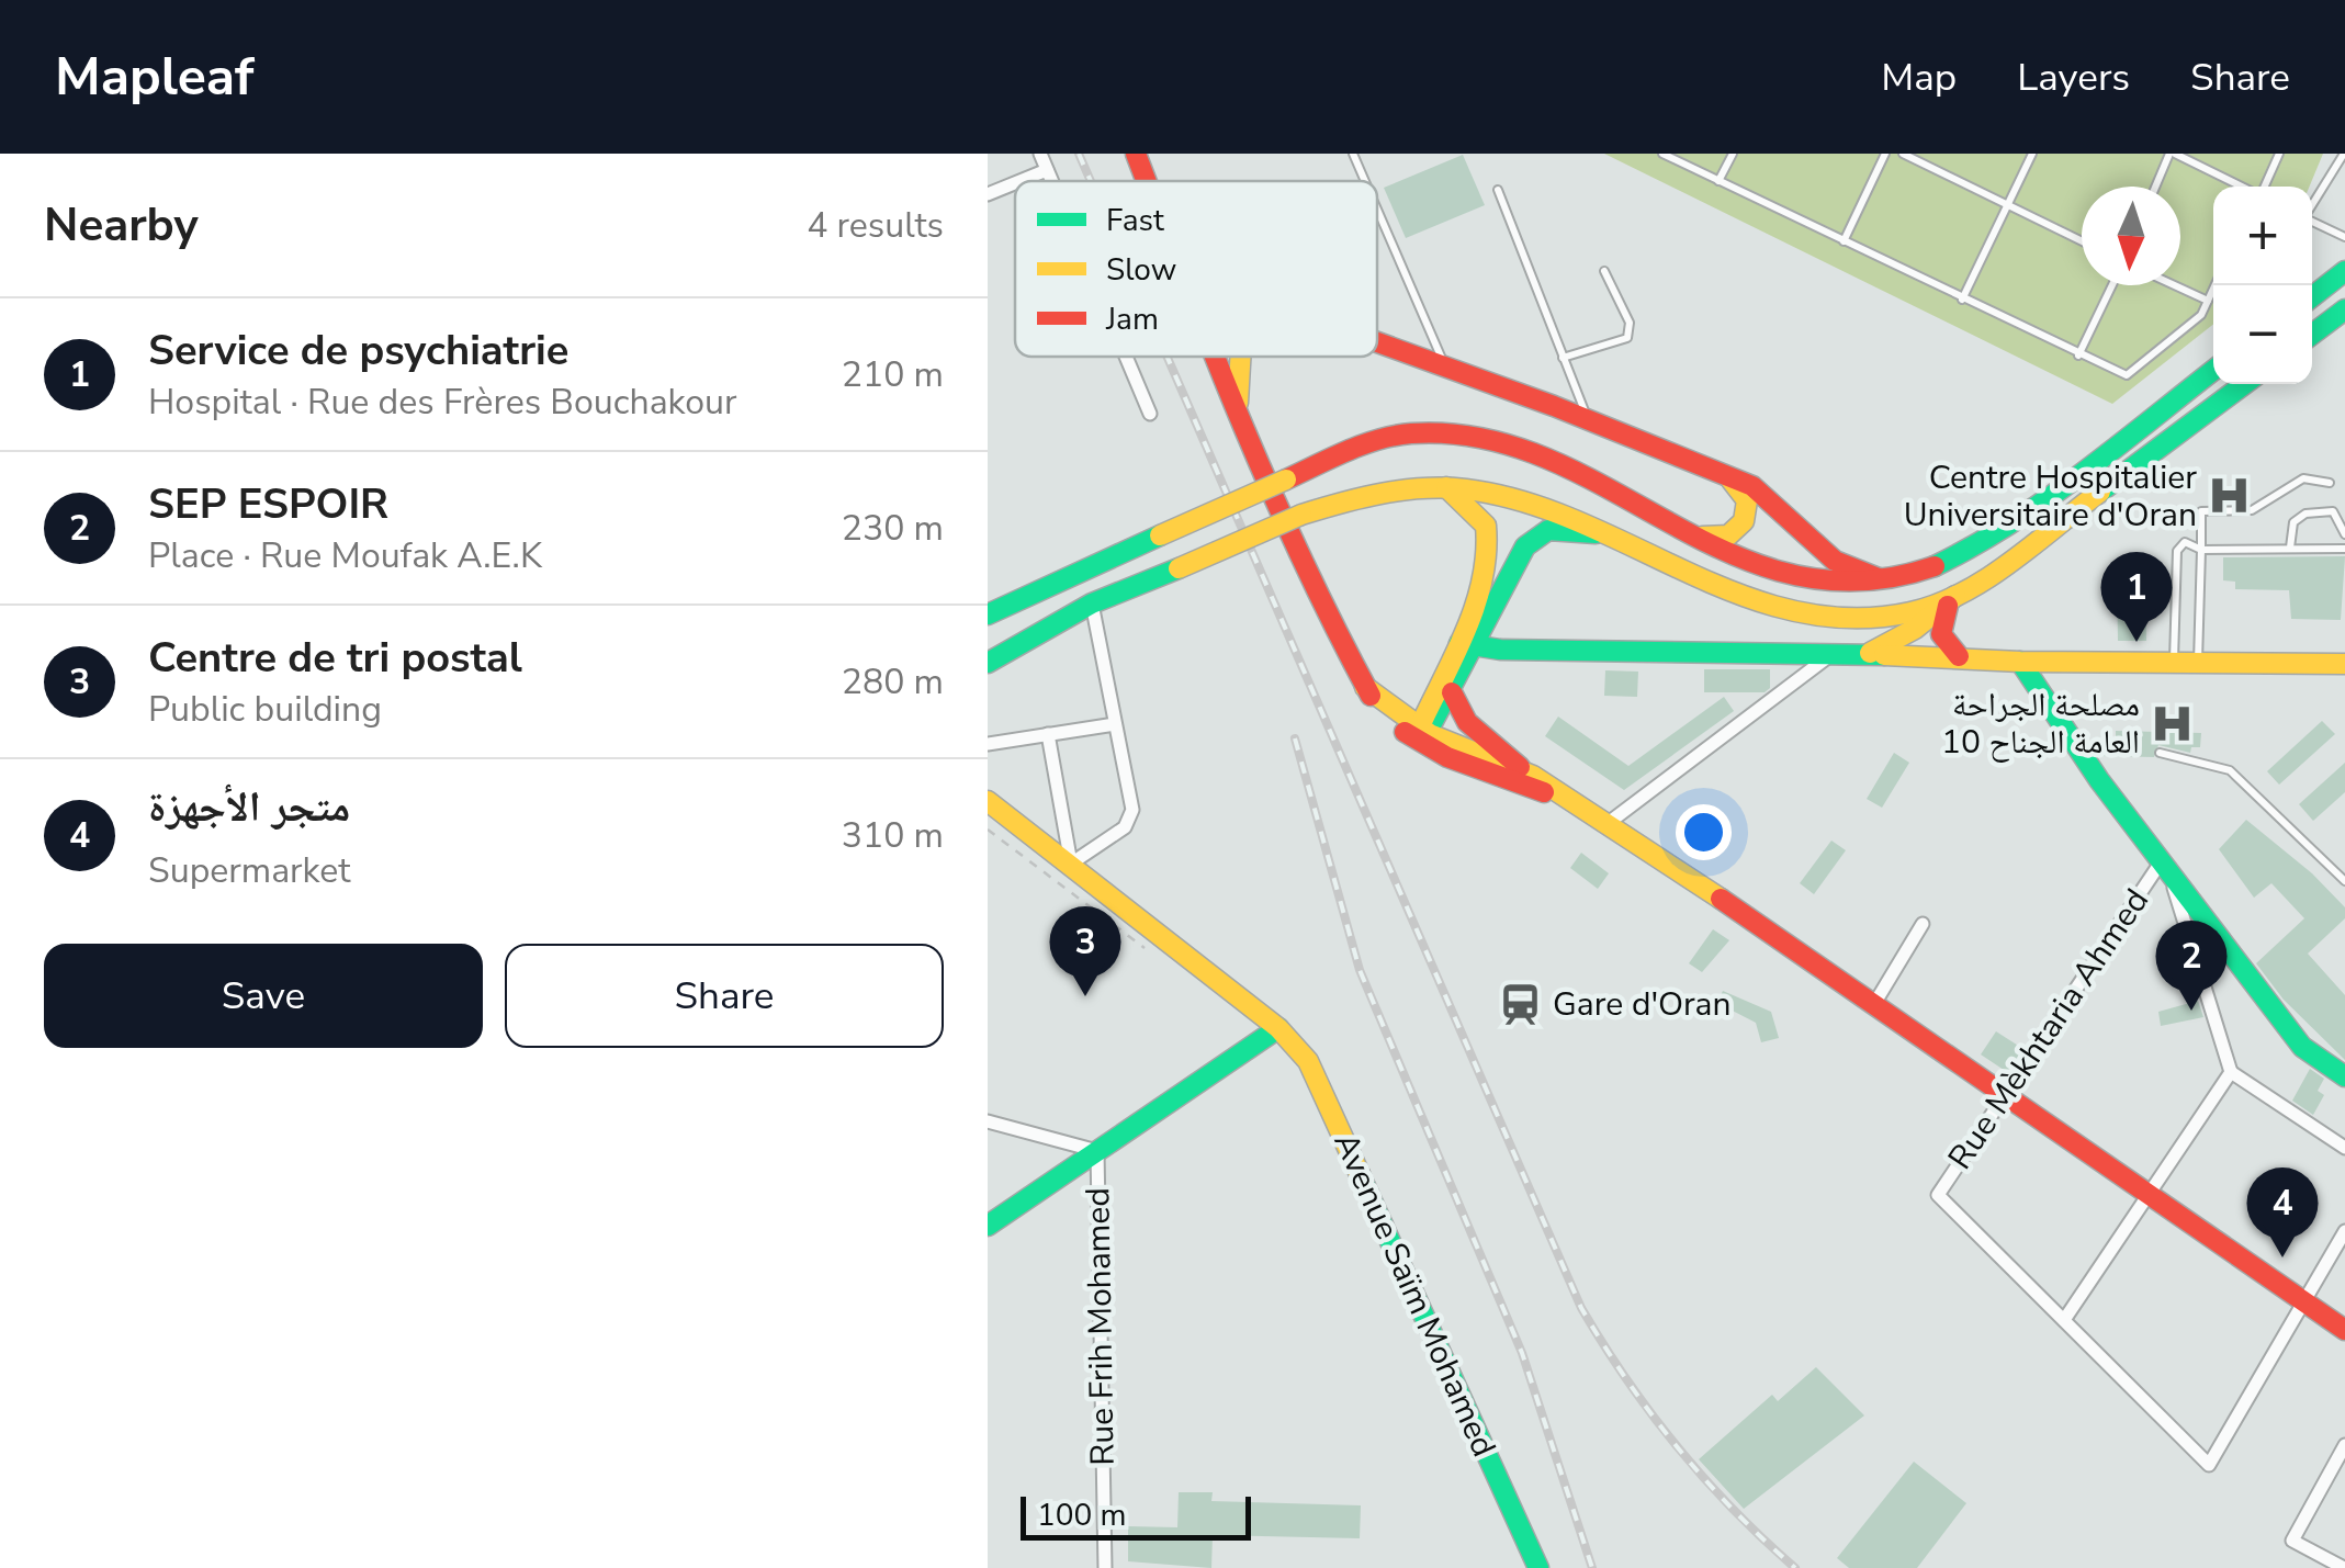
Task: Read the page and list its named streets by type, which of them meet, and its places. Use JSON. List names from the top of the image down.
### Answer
{
  "streets": {
    "main road": ["Avenue Saïm Mohamed"],
    "street": ["Rue Mèkhtaria Ahmed", "Rue Frih Mohamed"]
  },
  "places": {
    "hospital": ["Centre Hospitalier Universitaire d'Oran", "مصلحة الجراحة العامة الجناح 10"],
    "station": ["Gare d'Oran"]
  },
  "legend": ["Fast", "Slow", "Jam"],
  "scale_bar": "100 m",
  "north": "bottom",
  "page": {
    "header": "Mapleaf",
    "nav": ["Map", "Layers", "Share"],
    "heading": ["Nearby", "4 results"],
    "map_buttons": ["+", "−"],
    "list": [
      {
        "mark": "1",
        "name": "Service de psychiatrie",
        "note": "Hospital · Rue des Frères Bouchakour",
        "value": "210 m"
      },
      {
        "mark": "2",
        "name": "SEP ESPOIR",
        "note": "Place · Rue Moufak A.E.K",
        "value": "230 m"
      },
      {
        "mark": "3",
        "name": "Centre de tri postal",
        "note": "Public building",
        "value": "280 m"
      },
      {
        "mark": "4",
        "name": "متجر الأجهزة",
        "note": "Supermarket",
        "value": "310 m"
      }
    ],
    "pins": [
      "1",
      "3",
      "2",
      "4"
    ],
    "buttons": ["Save", "Share"],
    "scale": "100 m"
  }
}
